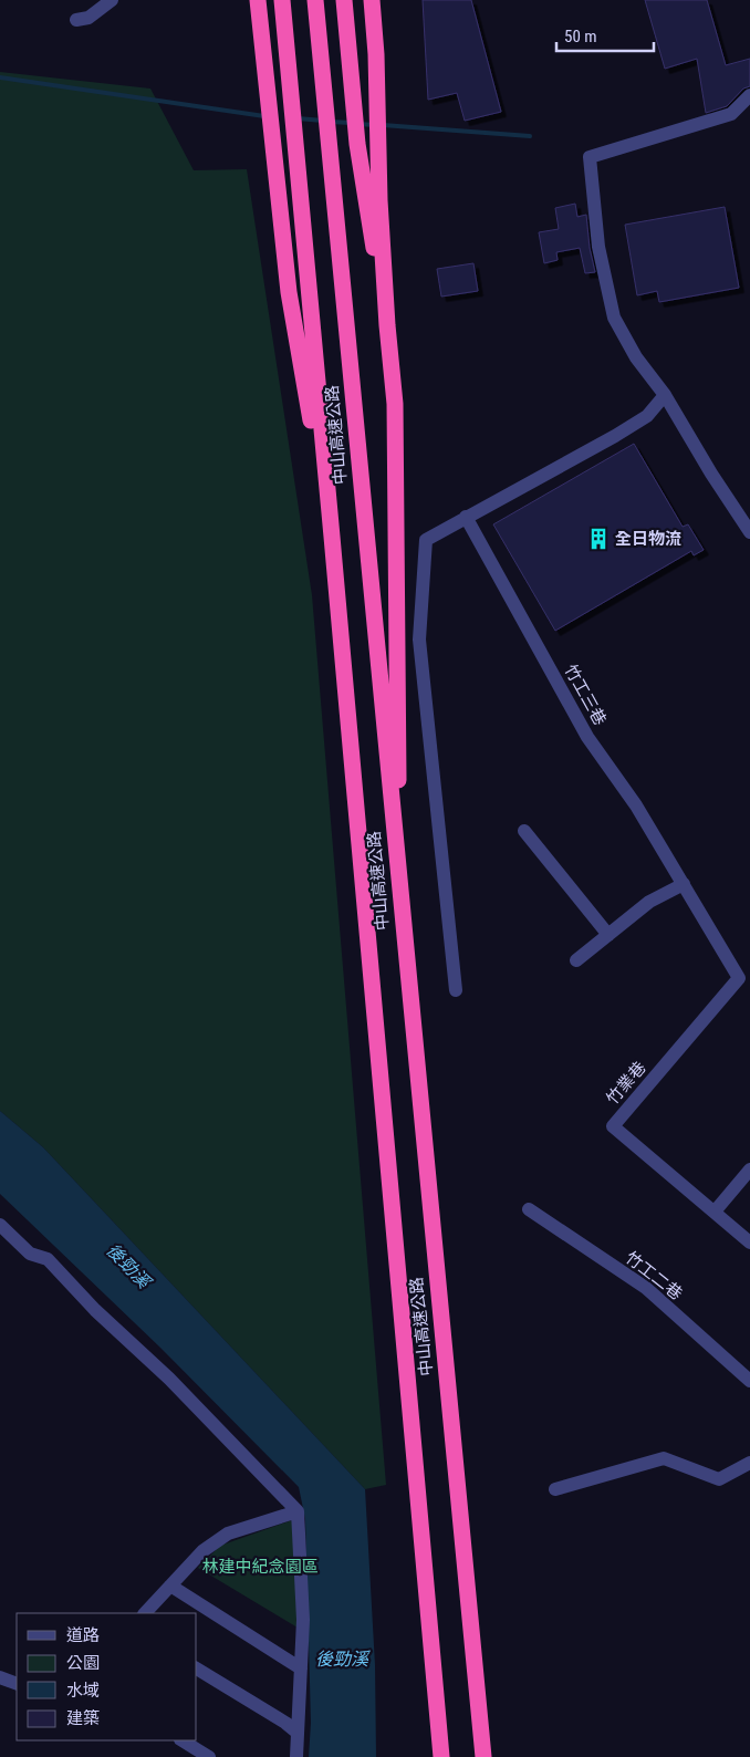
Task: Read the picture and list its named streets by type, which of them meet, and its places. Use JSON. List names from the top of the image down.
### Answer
{
  "streets": {
    "highway": ["中山高速公路"],
    "street": ["竹工三巷", "竹業巷", "竹工二巷"]
  },
  "crossings": [
    ["竹工三巷", "竹業巷"]
  ],
  "water": ["後勁溪"],
  "parks": ["林建中紀念園區"],
  "places": {
    "building": ["全日物流"]
  },
  "legend": [
    "道路",
    "公園",
    "水域",
    "建築"
  ],
  "scale_bar": "50 m"
}
